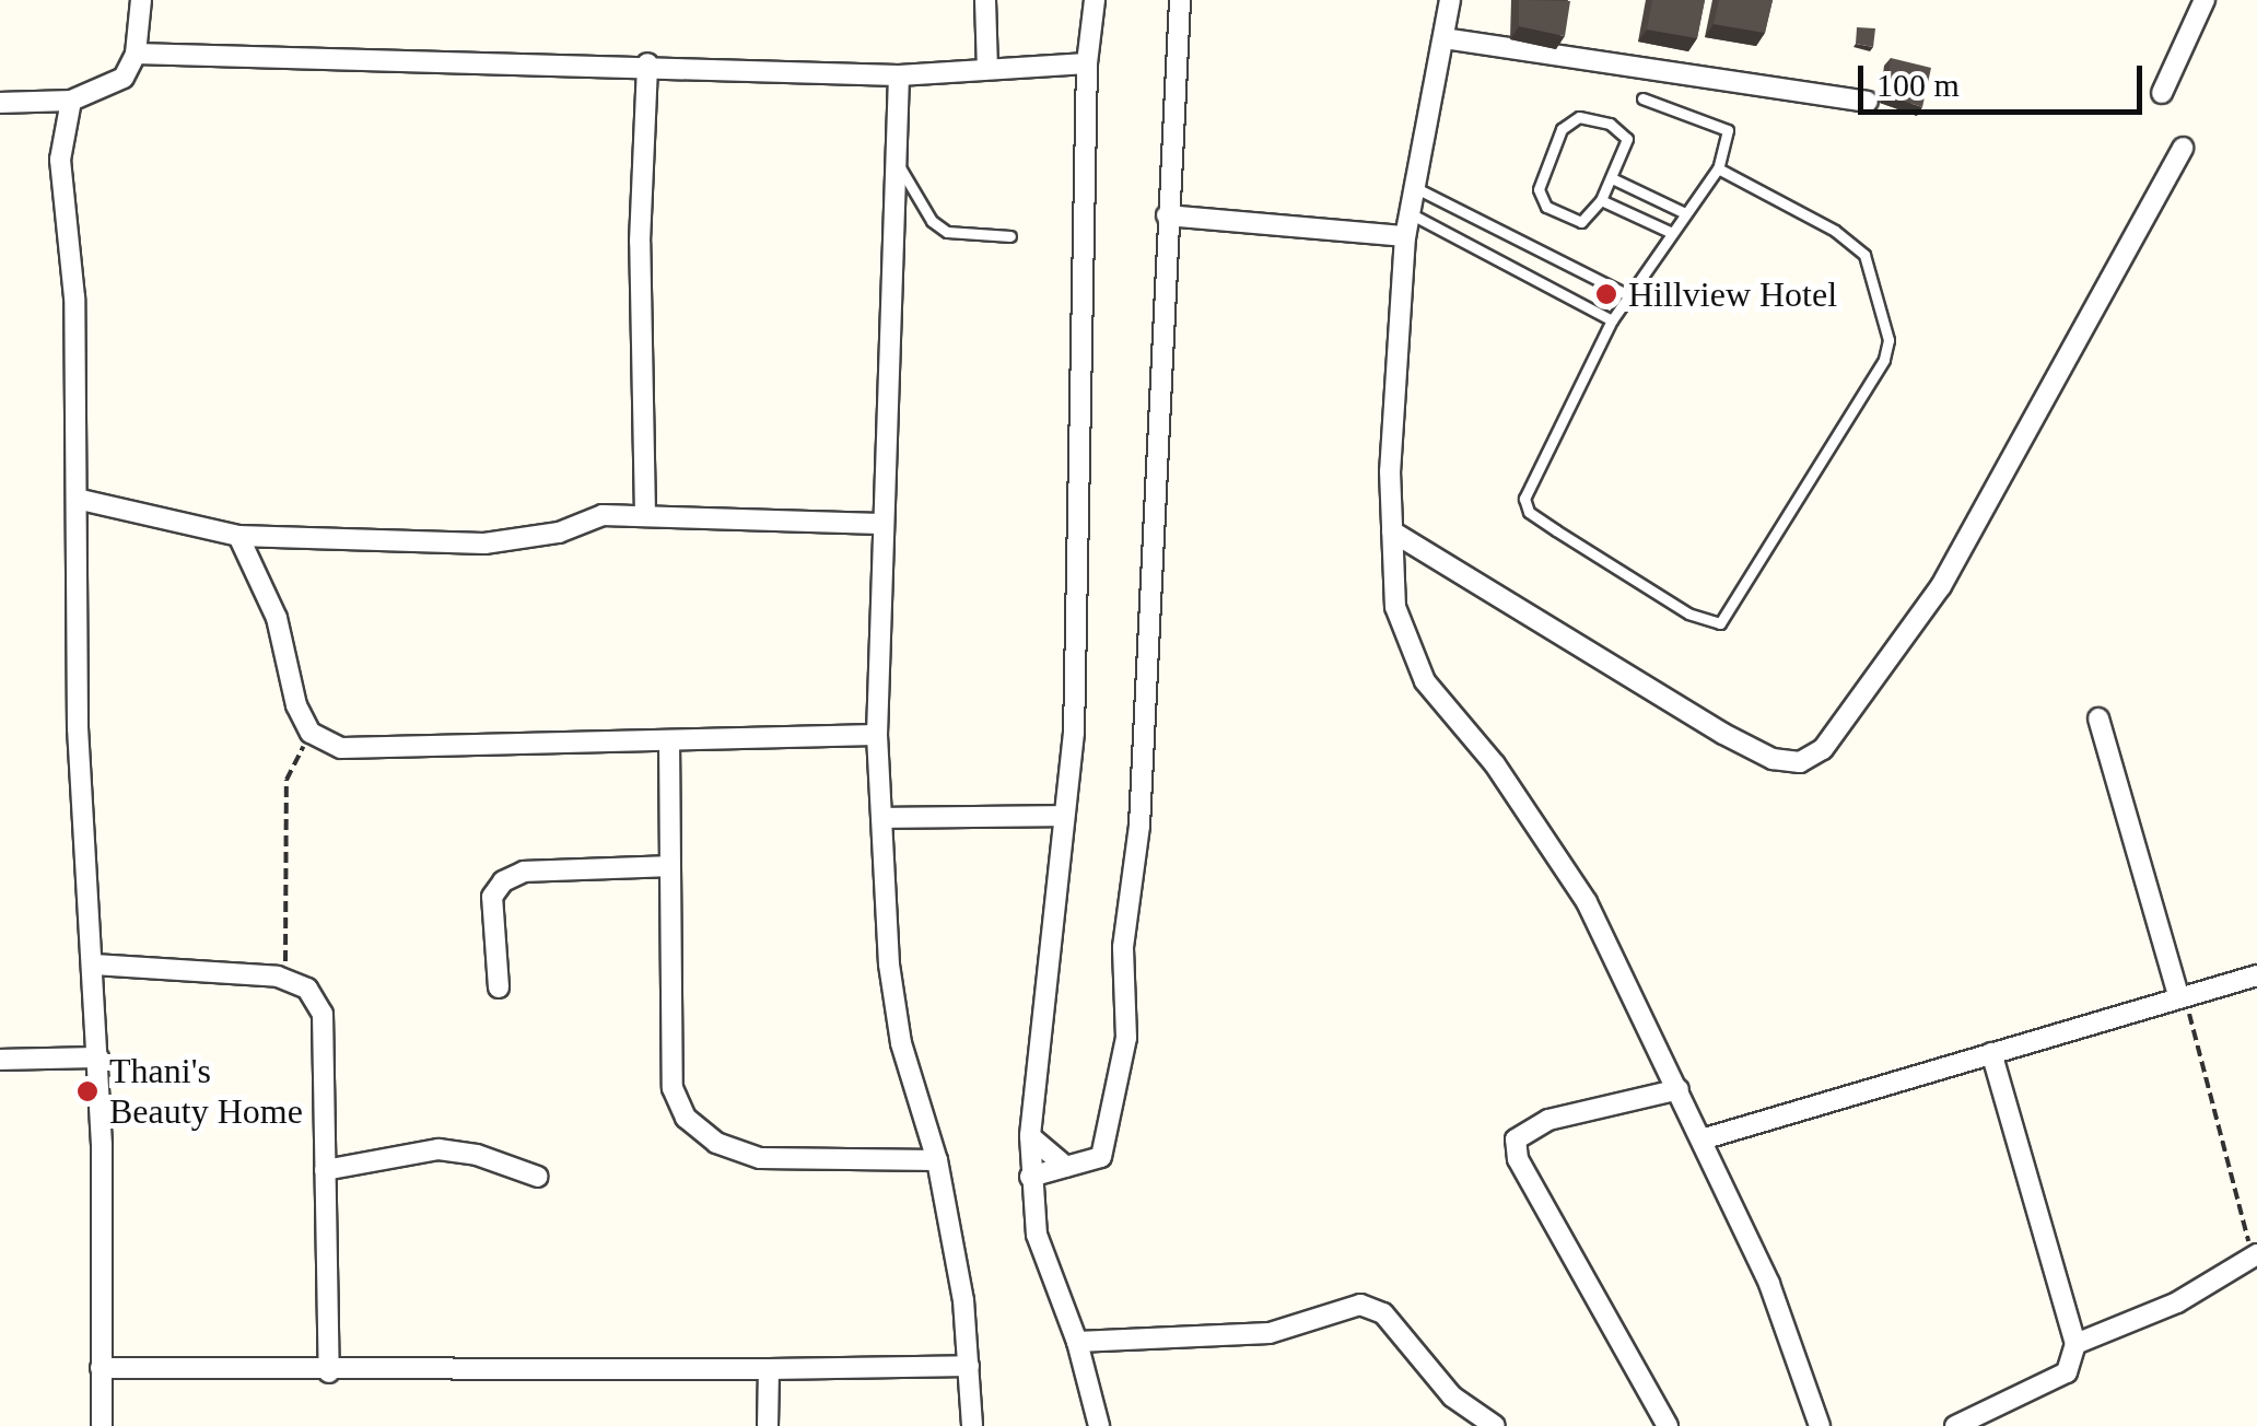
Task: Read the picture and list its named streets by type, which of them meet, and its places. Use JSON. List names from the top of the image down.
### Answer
{
  "places": ["Hillview Hotel", "Thani's Beauty Home"],
  "scale_bar": "100 m"
}
